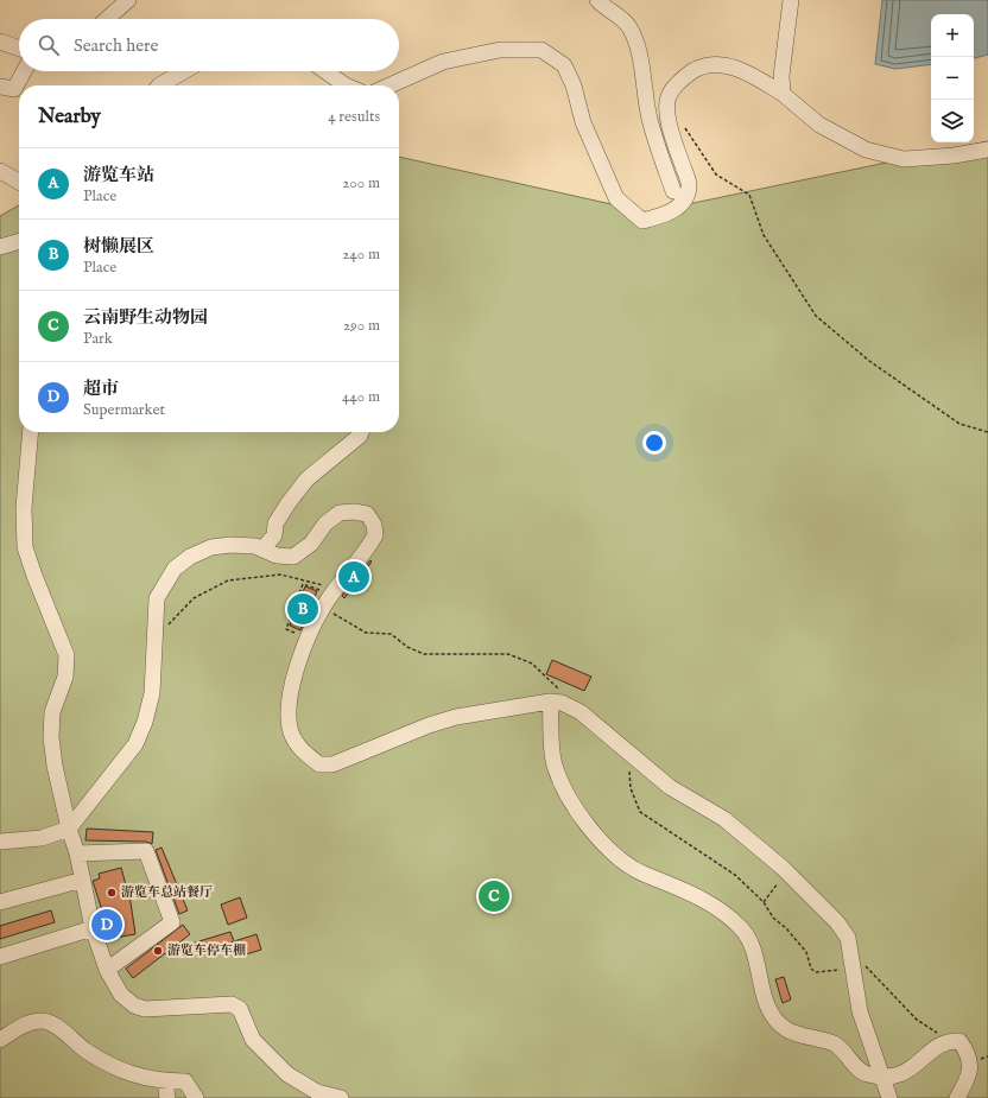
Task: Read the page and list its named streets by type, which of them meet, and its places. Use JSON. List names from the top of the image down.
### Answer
{
  "places": ["游览车总站餐厅", "游览车停车棚"],
  "page": {
    "map_buttons": ["+", "−"],
    "search": "Search here",
    "heading": ["Nearby", "4 results"],
    "list": [
      {
        "mark": "A",
        "name": "游览车站",
        "note": "Place",
        "value": "200 m"
      },
      {
        "mark": "B",
        "name": "树懒展区",
        "note": "Place",
        "value": "240 m"
      },
      {
        "mark": "C",
        "name": "云南野生动物园",
        "note": "Park",
        "value": "290 m"
      },
      {
        "mark": "D",
        "name": "超市",
        "note": "Supermarket",
        "value": "440 m"
      }
    ],
    "pins": [
      "A",
      "B",
      "C",
      "D"
    ]
  }
}
